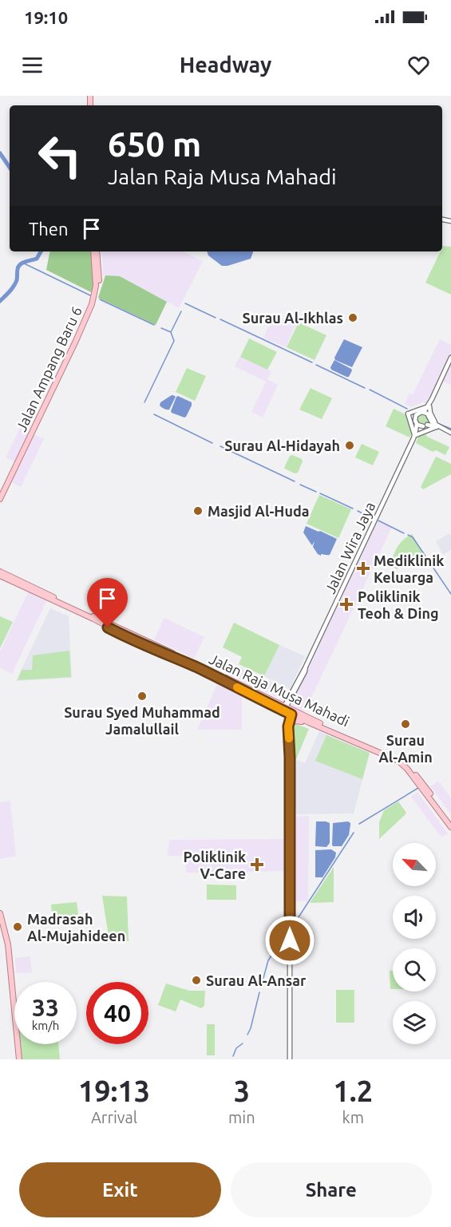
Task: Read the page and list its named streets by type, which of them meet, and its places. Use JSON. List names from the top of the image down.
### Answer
{
  "streets": {
    "main road": ["Jalan Ampang Baru 6", "Jalan Raja Musa Mahadi"],
    "street": ["Jalan Wira Jaya"]
  },
  "crossings": [
    ["Jalan Wira Jaya", "Jalan Raja Musa Mahadi"]
  ],
  "places": {
    "other": [
      "Surau Al-Ikhlas",
      "Surau Al-Hidayah",
      "Masjid Al-Huda",
      "Surau Syed Muhammad Jamalullail",
      "Surau Al-Amin",
      "Madrasah Al-Mujahideen",
      "Surau Al-Ansar"
    ],
    "health": ["Mediklinik Keluarga", "Poliklinik Teoh & Ding", "Poliklinik V-Care"]
  },
  "north": "top left",
  "page": {
    "status": "19:10",
    "header": "Headway",
    "turn": ["650 m", "Jalan Raja Musa Mahadi"],
    "then": "Then",
    "speed": "33 km/h",
    "limit": "40",
    "eta": [
      "19:13",
      "Arrival",
      "3",
      "min",
      "1.2",
      "km"
    ],
    "buttons": ["Exit", "Share"]
  }
}
